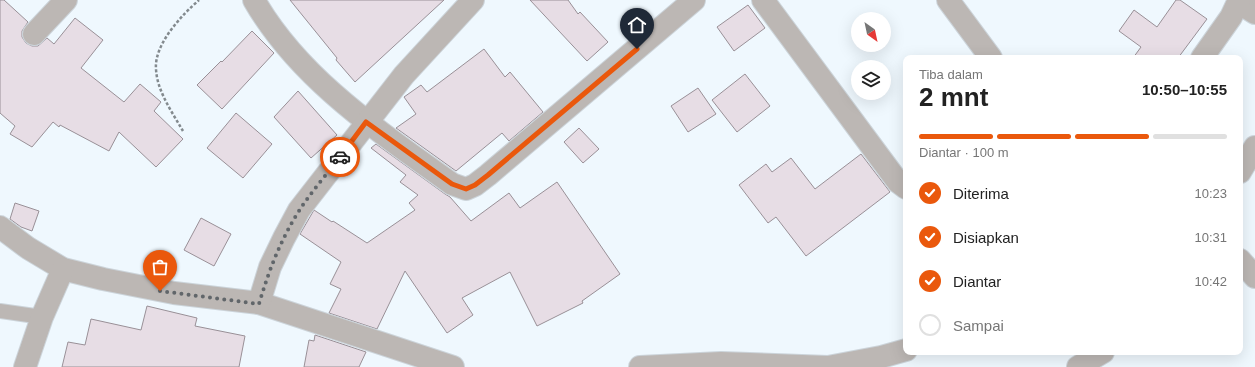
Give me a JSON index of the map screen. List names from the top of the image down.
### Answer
{
  "north": "bottom right",
  "page": {
    "heading": ["2 mnt", "Tiba dalam", "10:50–10:55"],
    "bar": "Diantar · 100 m",
    "list": [
      ["Diterima", "10:23"],
      ["Disiapkan", "10:31"],
      ["Diantar", "10:42"],
      "Sampai"
    ]
  }
}
